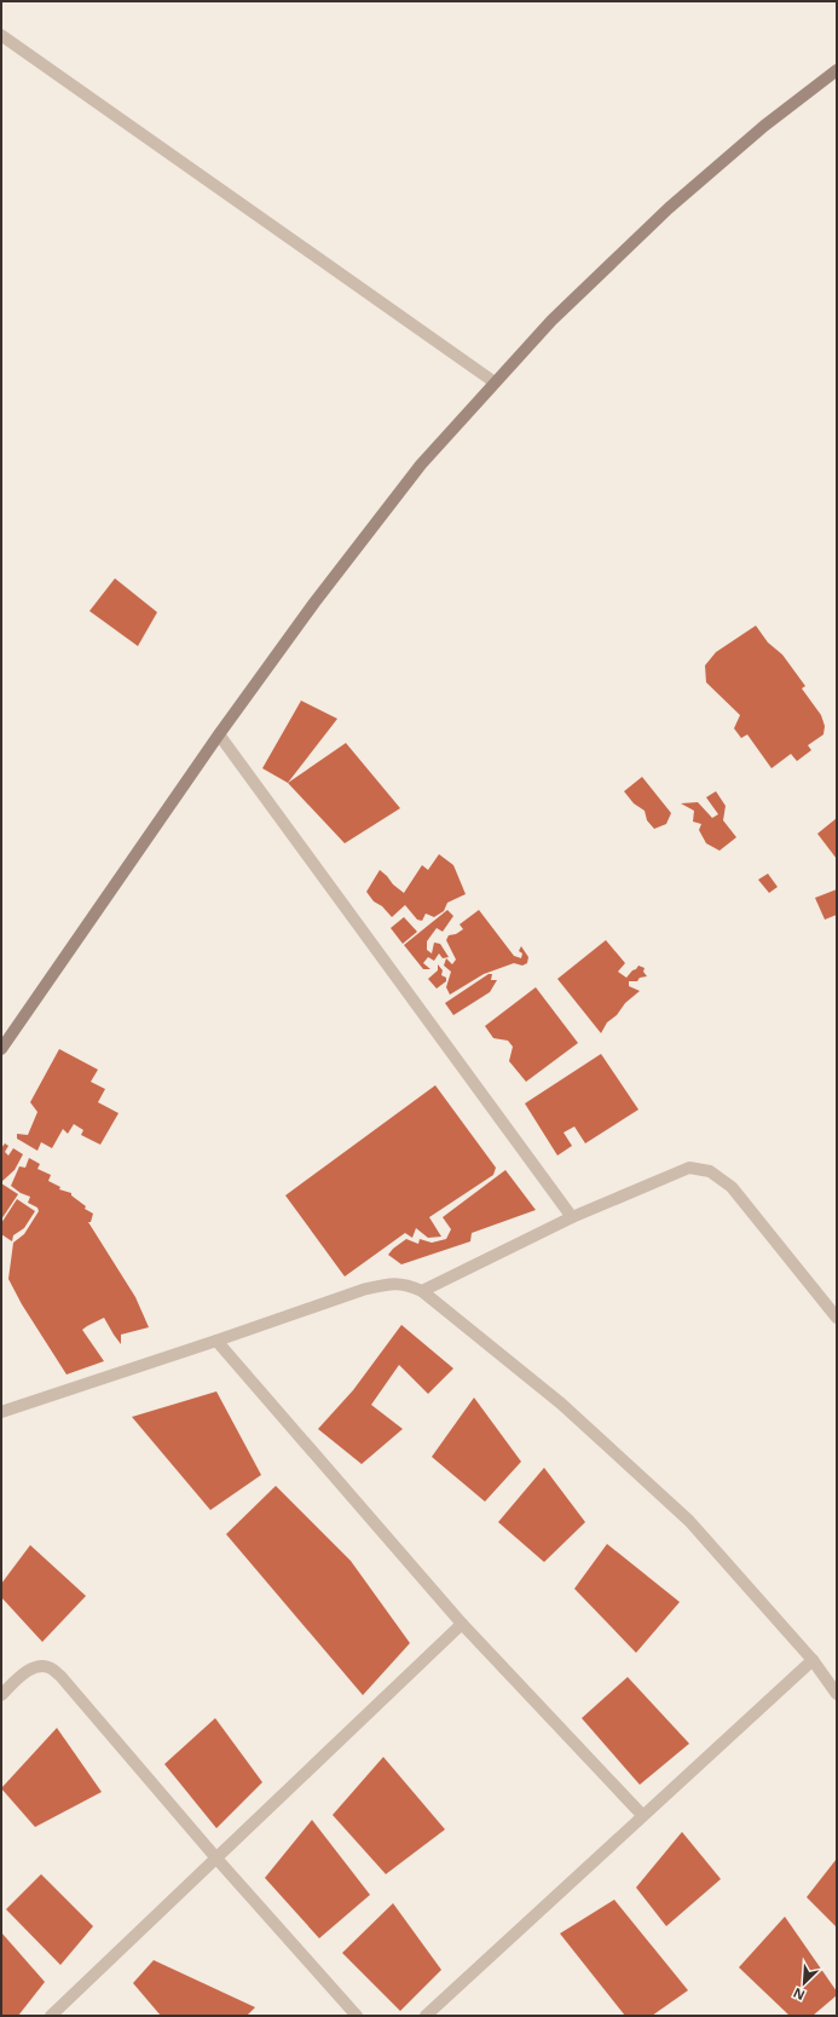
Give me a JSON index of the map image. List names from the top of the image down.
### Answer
{
  "north": "bottom left"
}
